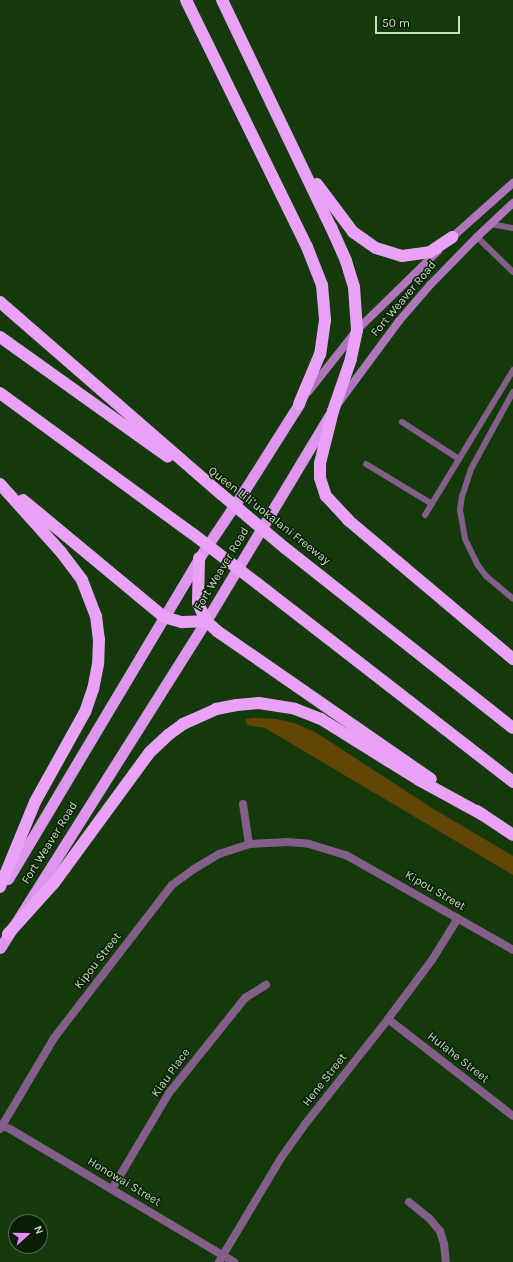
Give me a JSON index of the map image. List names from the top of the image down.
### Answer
{
  "streets": {
    "highway": ["Fort Weaver Road", "Queen Liliʻuokalani Freeway"],
    "street": [
      "Kipou Street",
      "Hulahe Street",
      "Kiau Place",
      "Hene Street",
      "Honowai Street"
    ]
  },
  "crossings": [
    ["Kipou Street", "Hene Street"],
    ["Kipou Street", "Honowai Street"],
    ["Hulahe Street", "Hene Street"],
    ["Kiau Place", "Honowai Street"],
    ["Hene Street", "Honowai Street"]
  ],
  "scale_bar": "50 m",
  "north": "right"
}
